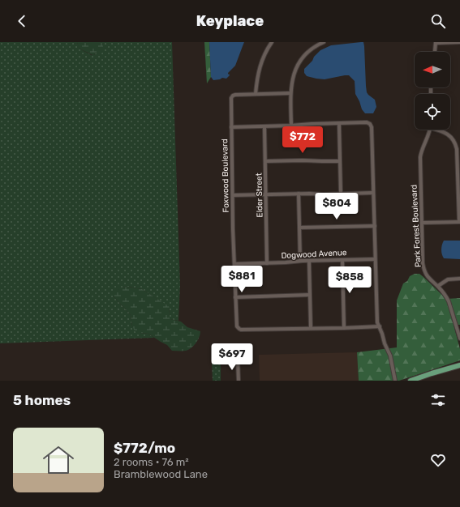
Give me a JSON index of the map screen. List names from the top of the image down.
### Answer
{
  "streets": {
    "street": [
      "Foxwood Boulevard",
      "Elder Street",
      "Park Forest Boulevard",
      "Dogwood Avenue"
    ]
  },
  "crossings": [
    ["Foxwood Boulevard", "Elder Street"],
    ["Foxwood Boulevard", "Dogwood Avenue"],
    ["Elder Street", "Dogwood Avenue"]
  ],
  "north": "left",
  "page": {
    "header": "Keyplace",
    "price": [
      "$772",
      "$804",
      "$881",
      "$858",
      "$697"
    ],
    "heading": "5 homes",
    "list": [
      {
        "name": "$772/mo",
        "note": "2 rooms · 76 m² · Bramblewood Lane"
      }
    ]
  }
}
